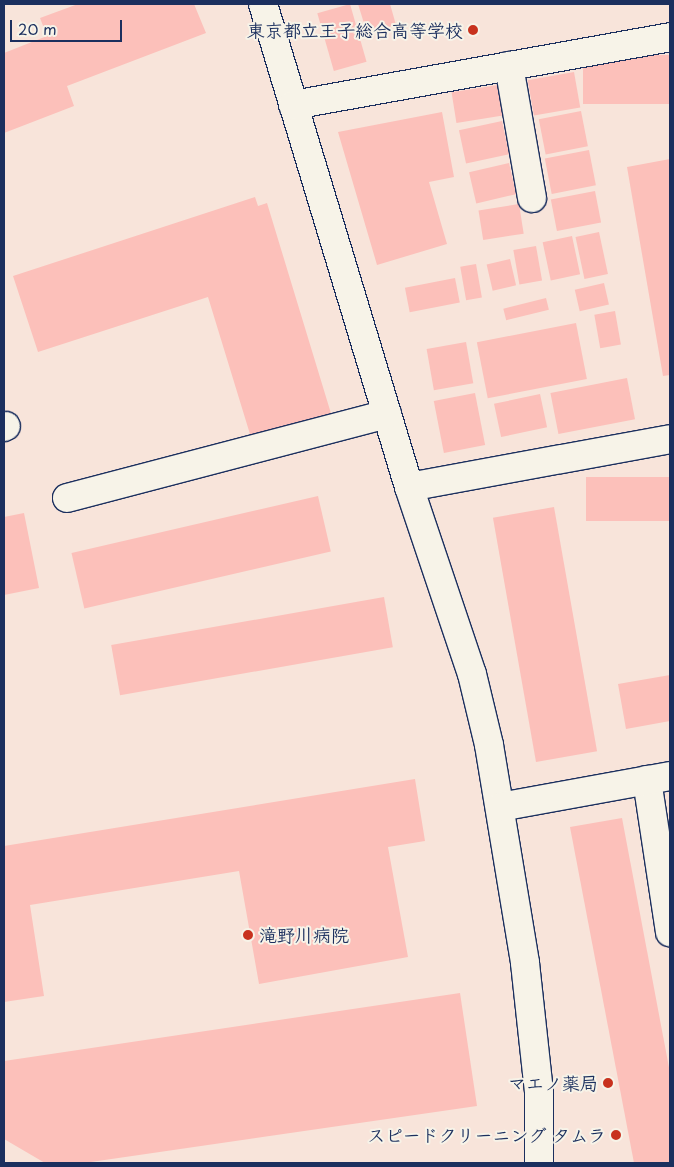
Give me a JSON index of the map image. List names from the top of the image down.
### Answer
{
  "places": [
    "東京都立王子総合高等学校",
    "滝野川病院",
    "マエノ薬局",
    "スピードクリーニング タムラ"
  ],
  "scale_bar": "20 m"
}
